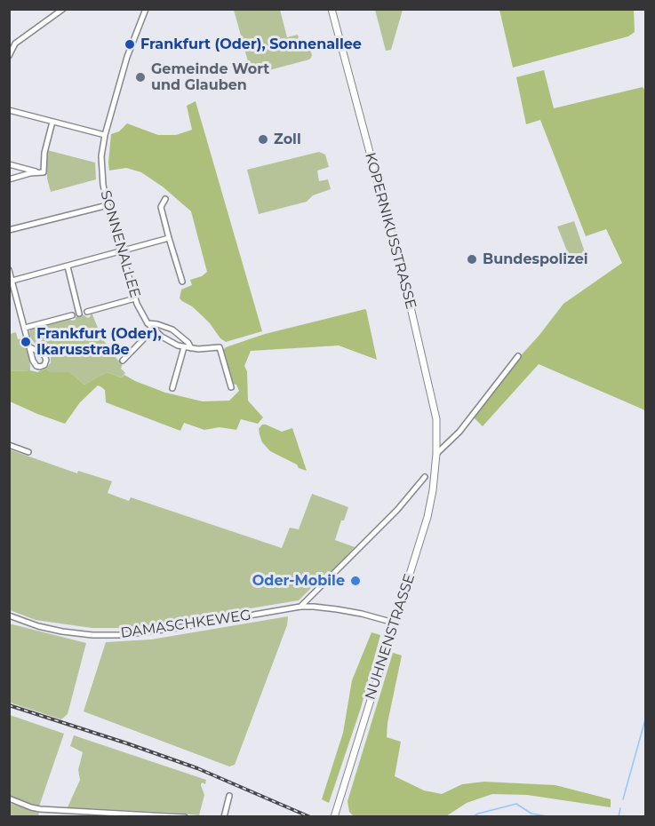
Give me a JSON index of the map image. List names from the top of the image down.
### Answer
{
  "streets": {
    "main road": ["KOPERNIKUSSTRASSE", "NUHNENSTRASSE"],
    "street": ["SONNENALLEE", "DAMASCHKEWEG"]
  },
  "crossings": [
    ["KOPERNIKUSSTRASSE", "NUHNENSTRASSE"],
    ["DAMASCHKEWEG", "NUHNENSTRASSE"]
  ],
  "places": [
    "Frankfurt (Oder), Sonnenallee",
    "Gemeinde Wort und Glauben",
    "Zoll",
    "Bundespolizei",
    "Frankfurt (Oder), Ikarusstraße",
    "Oder-Mobile"
  ]
}
